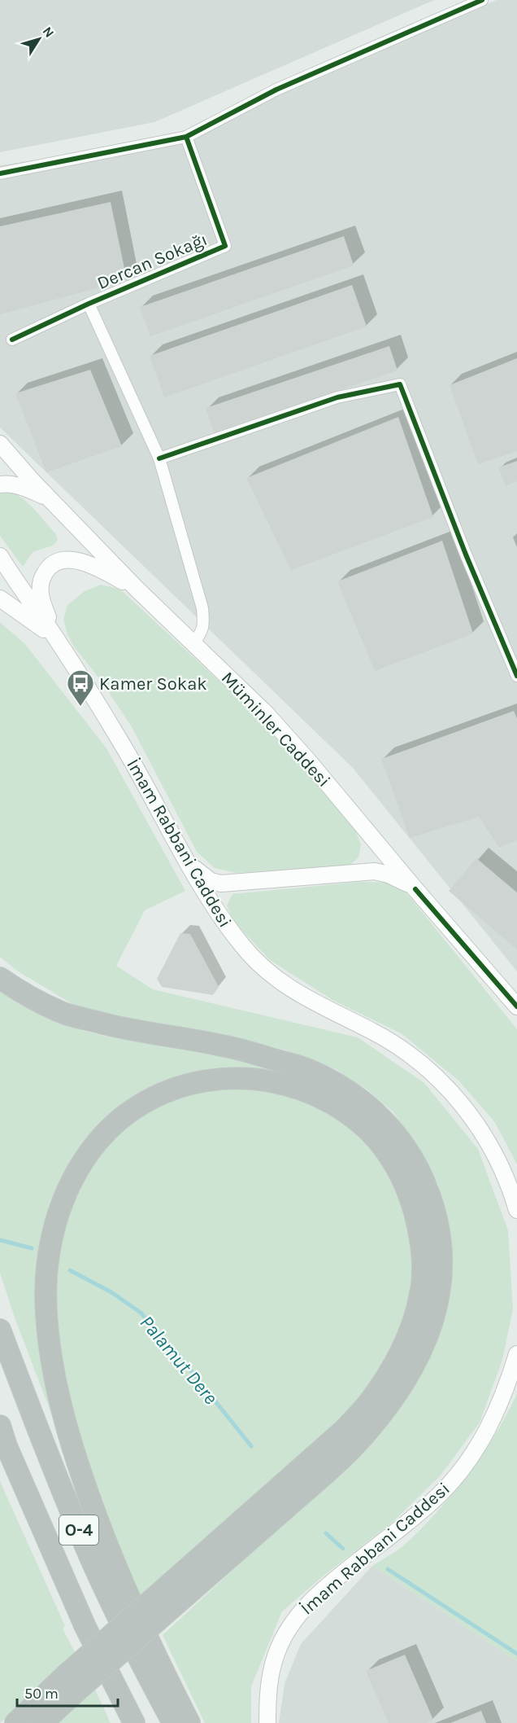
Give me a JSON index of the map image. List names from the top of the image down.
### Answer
{
  "streets": {
    "highway": ["O-4"],
    "main road": ["Müminler Caddesi", "İmam Rabbani Caddesi"],
    "street": ["Dercan Sokağı"]
  },
  "crossings": [
    ["Dercan Sokağı", "Müminler Caddesi"]
  ],
  "water": ["Palamut Dere"],
  "places": {
    "bus stop": ["Kamer Sokak"]
  },
  "scale_bar": "50 m",
  "north": "top right"
}
